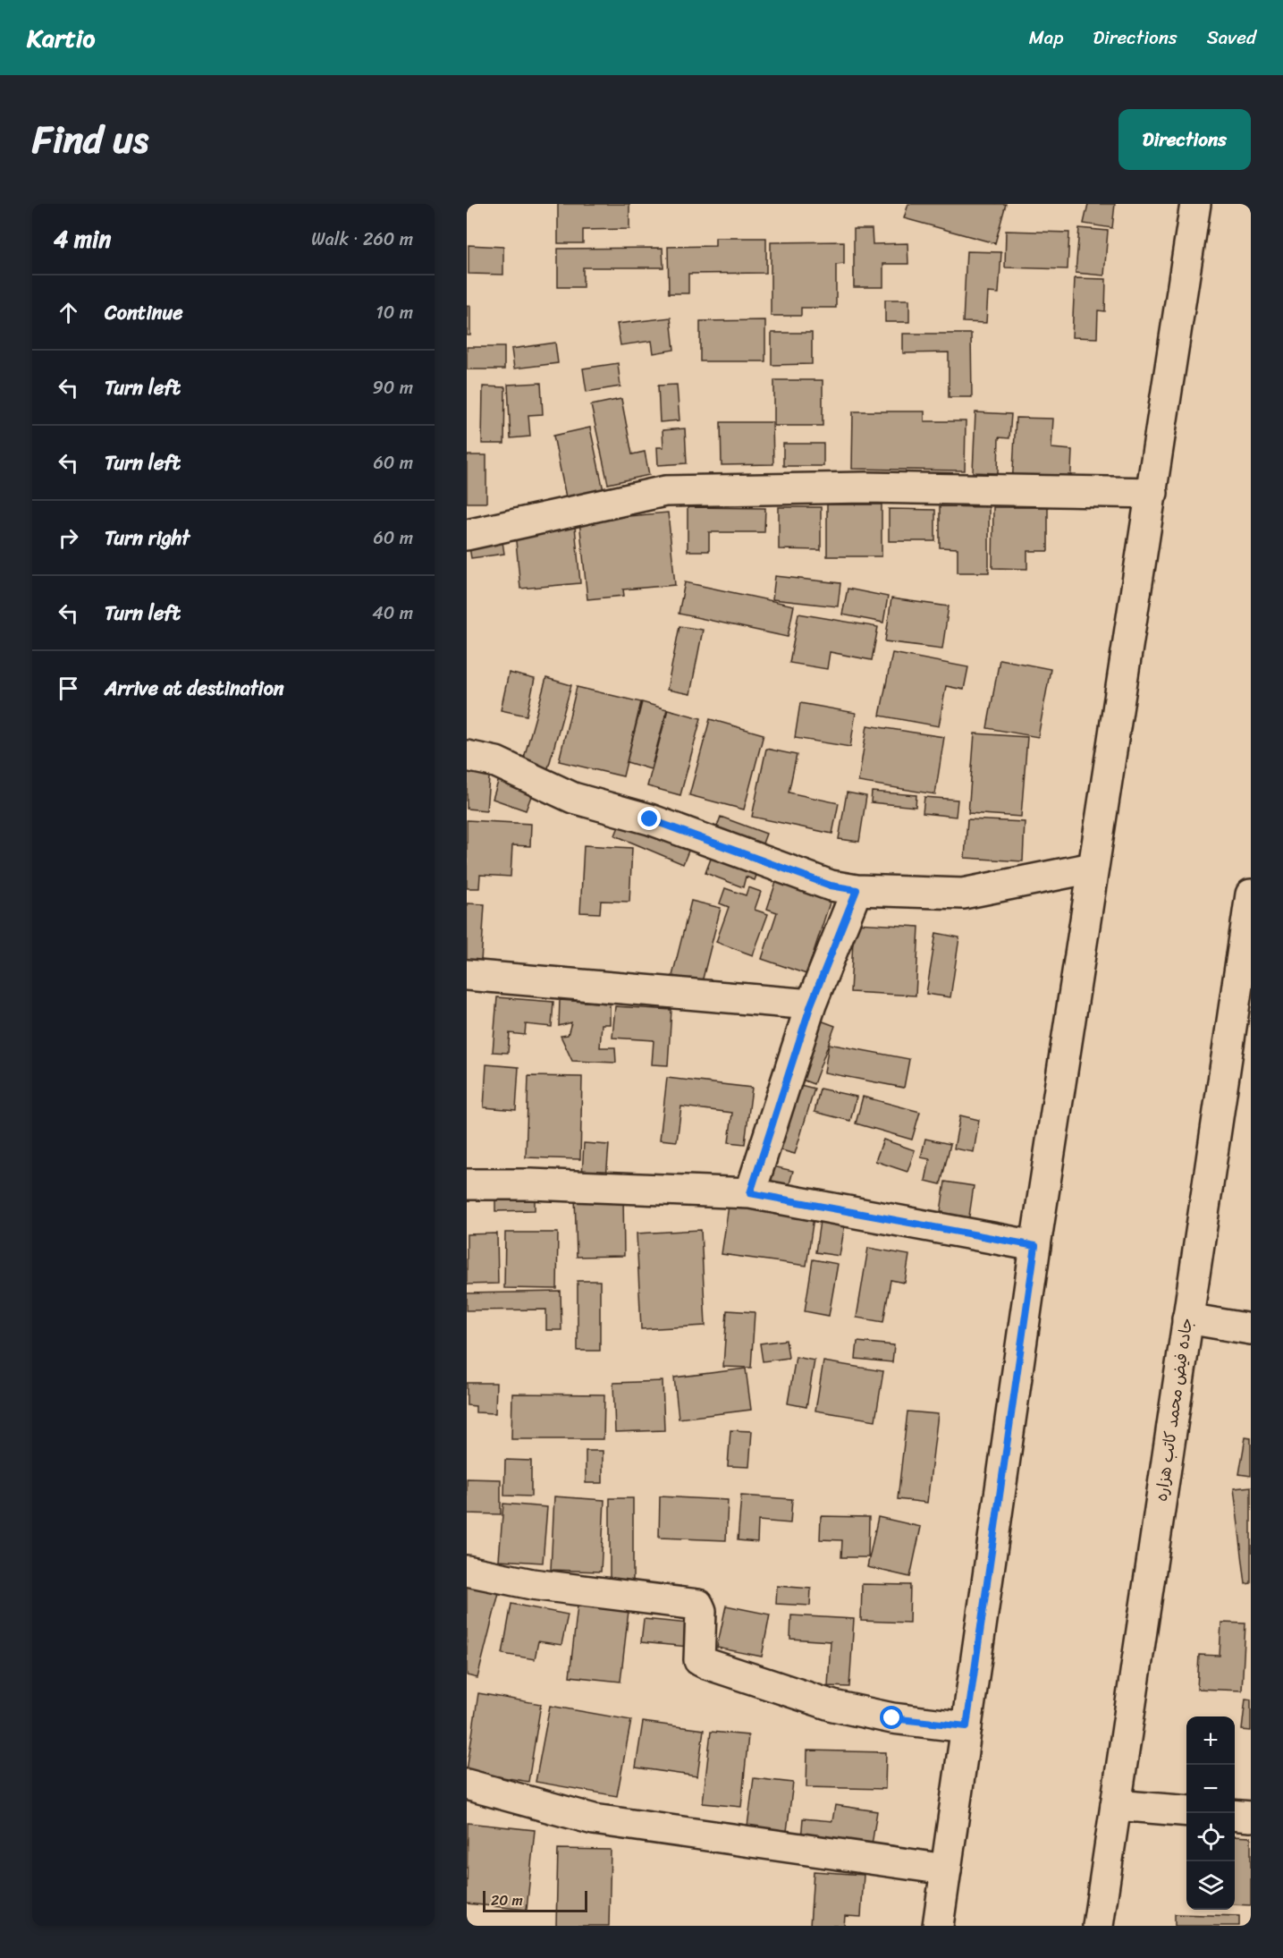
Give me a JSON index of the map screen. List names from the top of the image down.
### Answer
{
  "streets": {
    "street": ["جاده فیض محمد کاتب هزاره"]
  },
  "scale_bar": "20 m",
  "page": {
    "header": "Kartio",
    "nav": ["Map", "Directions", "Saved"],
    "title": "Find us",
    "buttons": "Directions",
    "heading": ["4 min", "Walk · 260 m"],
    "list": [
      ["Continue", "10 m"],
      ["Turn left", "90 m"],
      ["Turn left", "60 m"],
      ["Turn right", "60 m"],
      ["Turn left", "40 m"],
      "Arrive at destination"
    ],
    "map_buttons": ["+", "−"],
    "scale": "20 m"
  }
}
